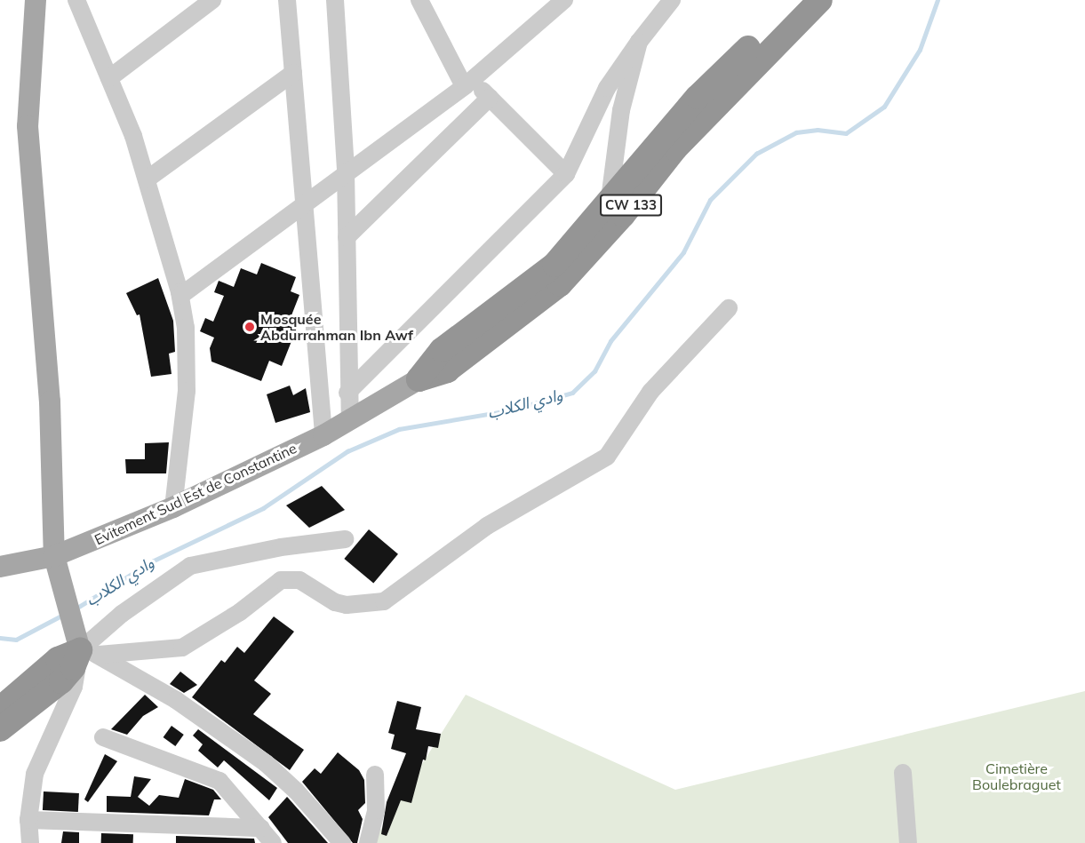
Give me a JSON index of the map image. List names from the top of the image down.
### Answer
{
  "streets": {
    "highway": ["CW 133", "Evitement Sud Est de Constantine"]
  },
  "crossings": [
    ["CW 133", "Evitement Sud Est de Constantine"]
  ],
  "water": ["وادي الكلاب"],
  "parks": ["Cimetière Boulebraguet"],
  "places": ["Mosquée Abdurrahman Ibn Awf"]
}
